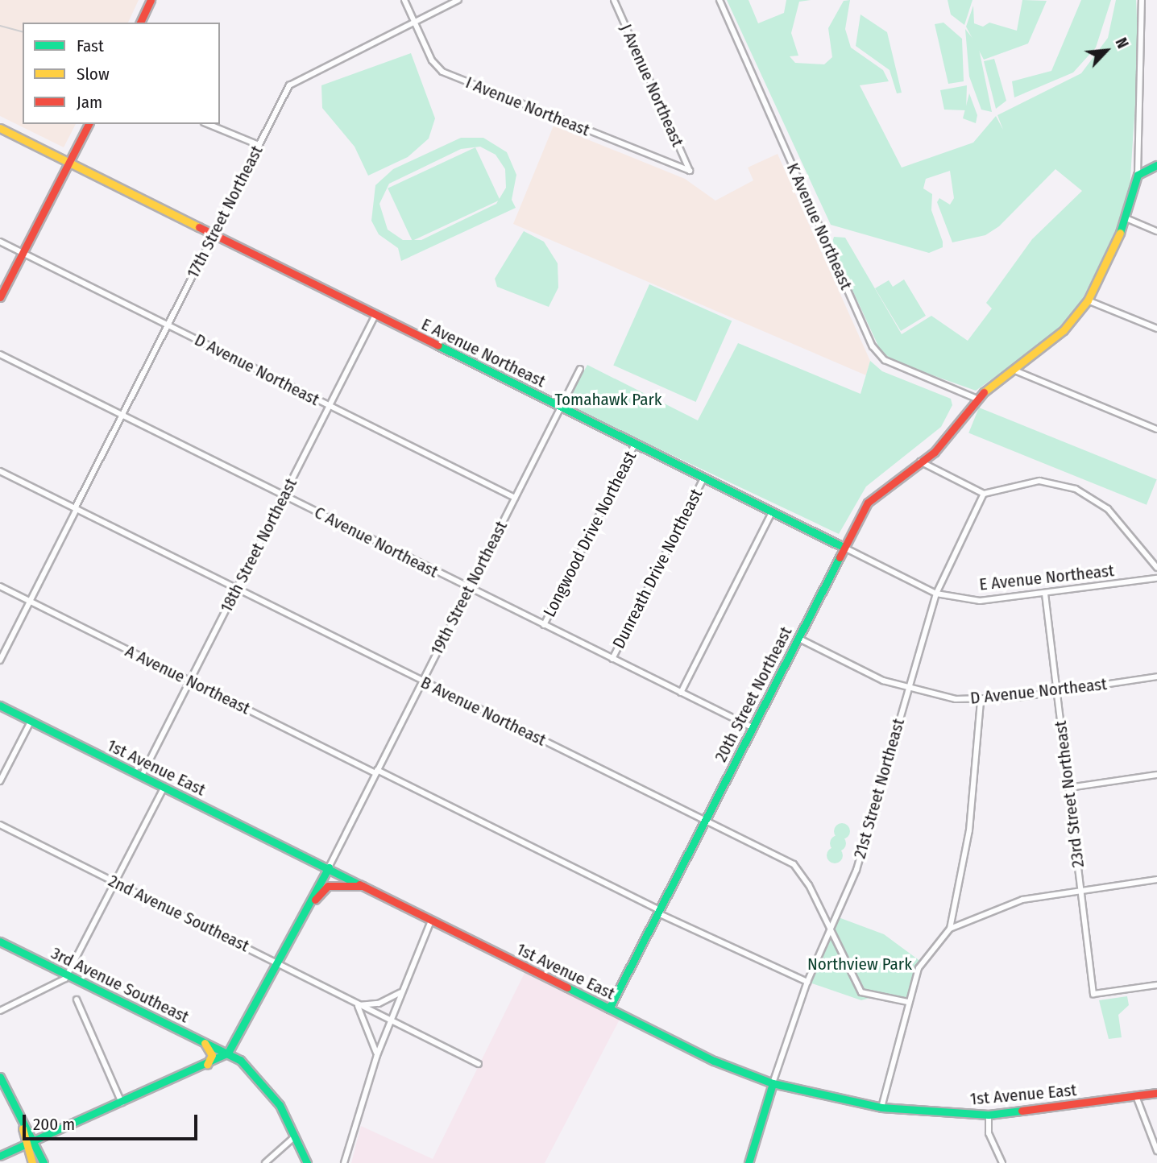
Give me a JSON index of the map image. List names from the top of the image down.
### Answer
{
  "streets": {
    "street": [
      "J Avenue Northeast",
      "I Avenue Northeast",
      "17th Street Northeast",
      "K Avenue Northeast",
      "E Avenue Northeast",
      "D Avenue Northeast",
      "Longwood Drive Northeast",
      "C Avenue Northeast",
      "18th Street Northeast",
      "Dunreath Drive Northeast",
      "19th Street Northeast",
      "A Avenue Northeast",
      "20th Street Northeast",
      "B Avenue Northeast",
      "1st Avenue East",
      "21st Street Northeast",
      "23rd Street Northeast",
      "2nd Avenue Southeast",
      "3rd Avenue Southeast"
    ]
  },
  "crossings": [
    ["J Avenue Northeast", "I Avenue Northeast"],
    ["I Avenue Northeast", "17th Street Northeast"],
    ["17th Street Northeast", "E Avenue Northeast"],
    ["17th Street Northeast", "D Avenue Northeast"],
    ["17th Street Northeast", "C Avenue Northeast"],
    ["17th Street Northeast", "A Avenue Northeast"],
    ["17th Street Northeast", "B Avenue Northeast"],
    ["K Avenue Northeast", "20th Street Northeast"],
    ["E Avenue Northeast", "Longwood Drive Northeast"],
    ["E Avenue Northeast", "18th Street Northeast"],
    ["E Avenue Northeast", "Dunreath Drive Northeast"],
    ["E Avenue Northeast", "19th Street Northeast"],
    ["E Avenue Northeast", "20th Street Northeast"],
    ["E Avenue Northeast", "21st Street Northeast"],
    ["E Avenue Northeast", "23rd Street Northeast"],
    ["D Avenue Northeast", "18th Street Northeast"],
    ["D Avenue Northeast", "19th Street Northeast"],
    ["D Avenue Northeast", "20th Street Northeast"],
    ["D Avenue Northeast", "21st Street Northeast"],
    ["D Avenue Northeast", "23rd Street Northeast"],
    ["Longwood Drive Northeast", "C Avenue Northeast"],
    ["C Avenue Northeast", "18th Street Northeast"],
    ["C Avenue Northeast", "Dunreath Drive Northeast"],
    ["C Avenue Northeast", "19th Street Northeast"],
    ["C Avenue Northeast", "20th Street Northeast"],
    ["18th Street Northeast", "A Avenue Northeast"],
    ["18th Street Northeast", "B Avenue Northeast"],
    ["18th Street Northeast", "1st Avenue East"],
    ["19th Street Northeast", "A Avenue Northeast"],
    ["19th Street Northeast", "B Avenue Northeast"],
    ["19th Street Northeast", "1st Avenue East"],
    ["A Avenue Northeast", "20th Street Northeast"],
    ["A Avenue Northeast", "21st Street Northeast"],
    ["20th Street Northeast", "B Avenue Northeast"],
    ["20th Street Northeast", "1st Avenue East"],
    ["B Avenue Northeast", "21st Street Northeast"],
    ["1st Avenue East", "21st Street Northeast"],
    ["1st Avenue East", "2nd Avenue Southeast"]
  ],
  "parks": ["Tomahawk Park", "Northview Park"],
  "legend": ["Fast", "Slow", "Jam"],
  "scale_bar": "200 m",
  "north": "top right"
}
